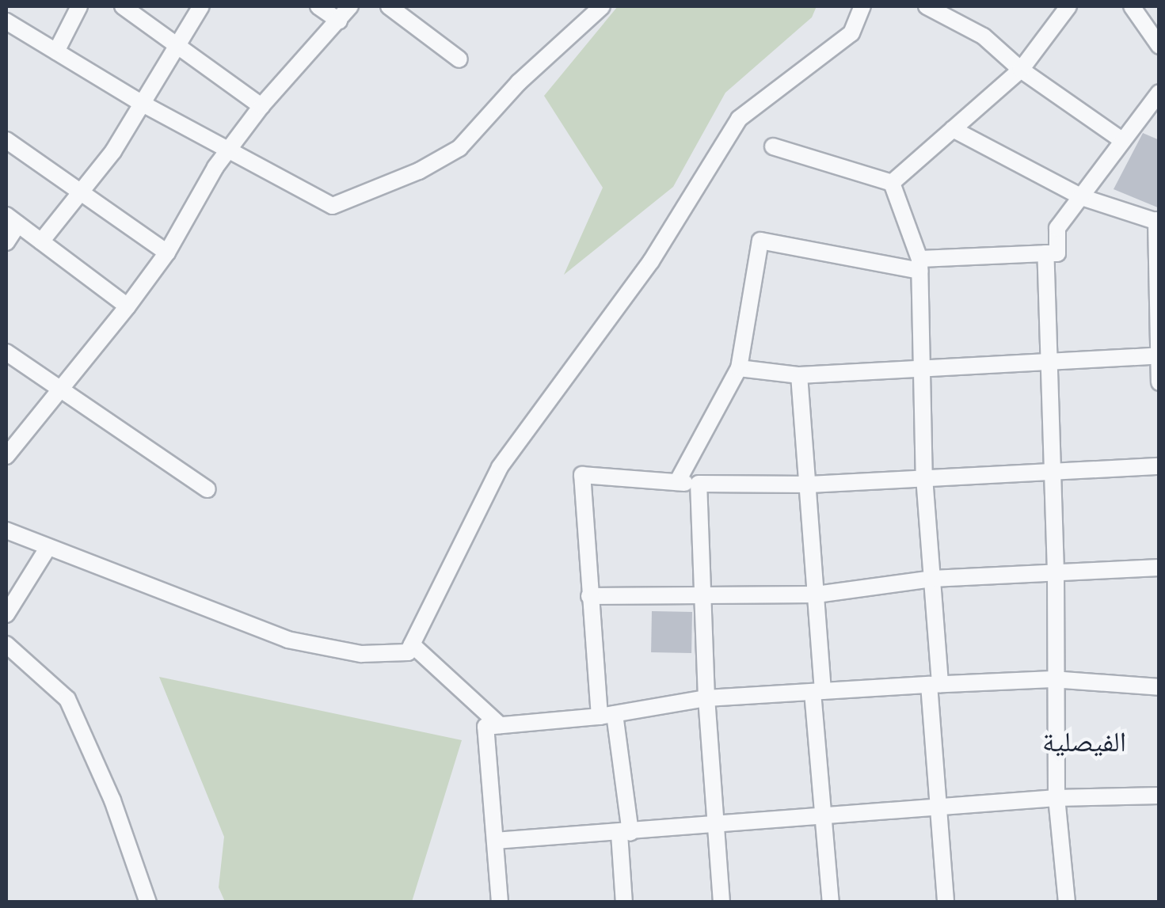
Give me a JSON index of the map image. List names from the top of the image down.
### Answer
{
  "districts": ["الفيصلية"]
}
